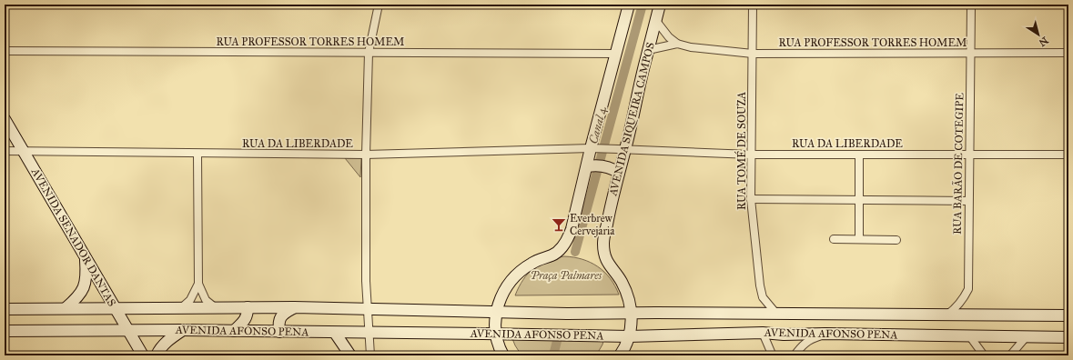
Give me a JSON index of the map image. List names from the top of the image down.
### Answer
{
  "streets": {
    "main road": ["AVENIDA SIQUEIRA CAMPOS", "AVENIDA SENADOR DANTAS", "AVENIDA AFONSO PENA"],
    "street": [
      "RUA PROFESSOR TORRES HOMEM",
      "RUA DA LIBERDADE",
      "RUA TOMÉ DE SOUZA",
      "RUA BARÃO DE COTEGIPE"
    ]
  },
  "crossings": [
    ["RUA PROFESSOR TORRES HOMEM", "AVENIDA SIQUEIRA CAMPOS"],
    ["RUA PROFESSOR TORRES HOMEM", "RUA TOMÉ DE SOUZA"],
    ["RUA PROFESSOR TORRES HOMEM", "RUA BARÃO DE COTEGIPE"],
    ["AVENIDA SIQUEIRA CAMPOS", "RUA DA LIBERDADE"],
    ["AVENIDA SIQUEIRA CAMPOS", "AVENIDA AFONSO PENA"],
    ["RUA DA LIBERDADE", "RUA TOMÉ DE SOUZA"],
    ["RUA DA LIBERDADE", "RUA BARÃO DE COTEGIPE"],
    ["RUA DA LIBERDADE", "AVENIDA SENADOR DANTAS"],
    ["RUA TOMÉ DE SOUZA", "AVENIDA AFONSO PENA"],
    ["RUA BARÃO DE COTEGIPE", "AVENIDA AFONSO PENA"],
    ["AVENIDA SENADOR DANTAS", "AVENIDA AFONSO PENA"]
  ],
  "water": ["Canal 4"],
  "parks": ["Praça Palmares"],
  "places": {
    "bar": ["Everbrew Cervejaria"]
  },
  "north": "bottom right"
}
